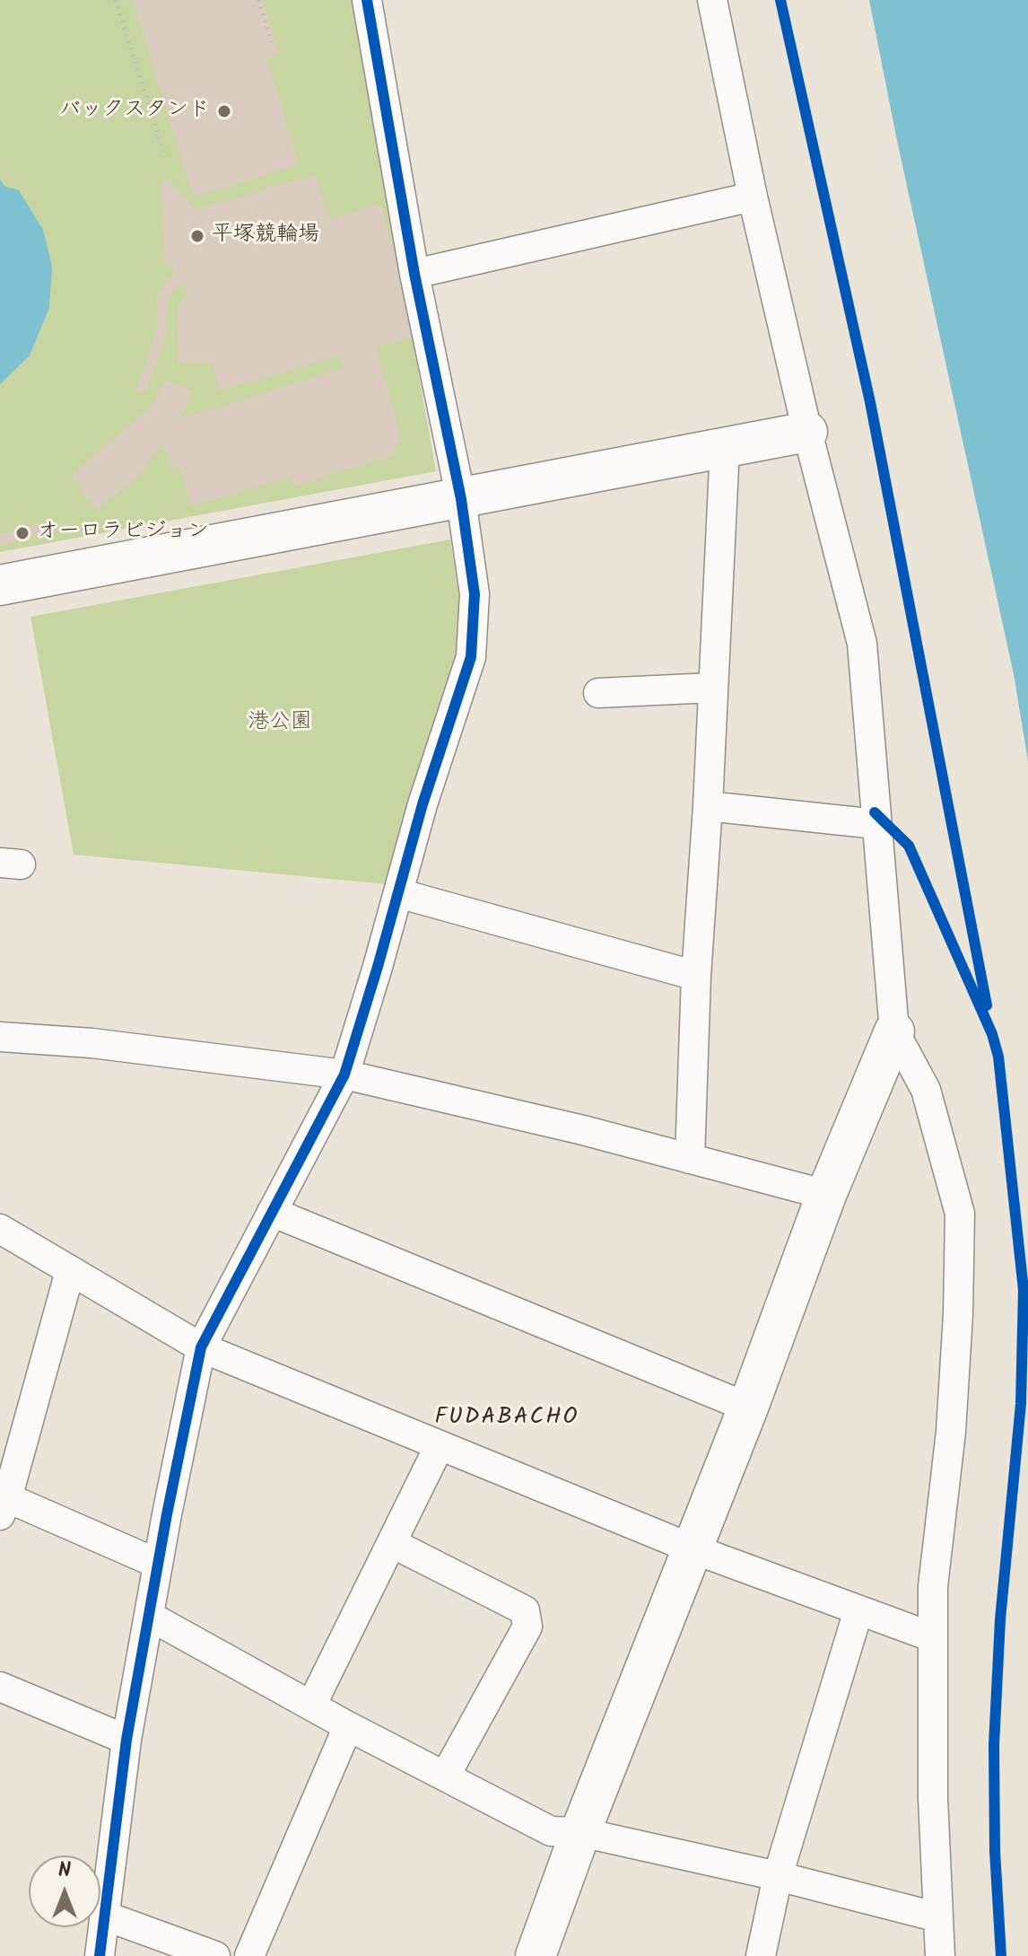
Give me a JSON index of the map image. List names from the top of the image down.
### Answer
{
  "districts": ["FUDABACHO"],
  "parks": ["港公園"],
  "places": ["バックスタンド", "平塚競輪場", "オーロラビジョン"],
  "north": "top"
}
